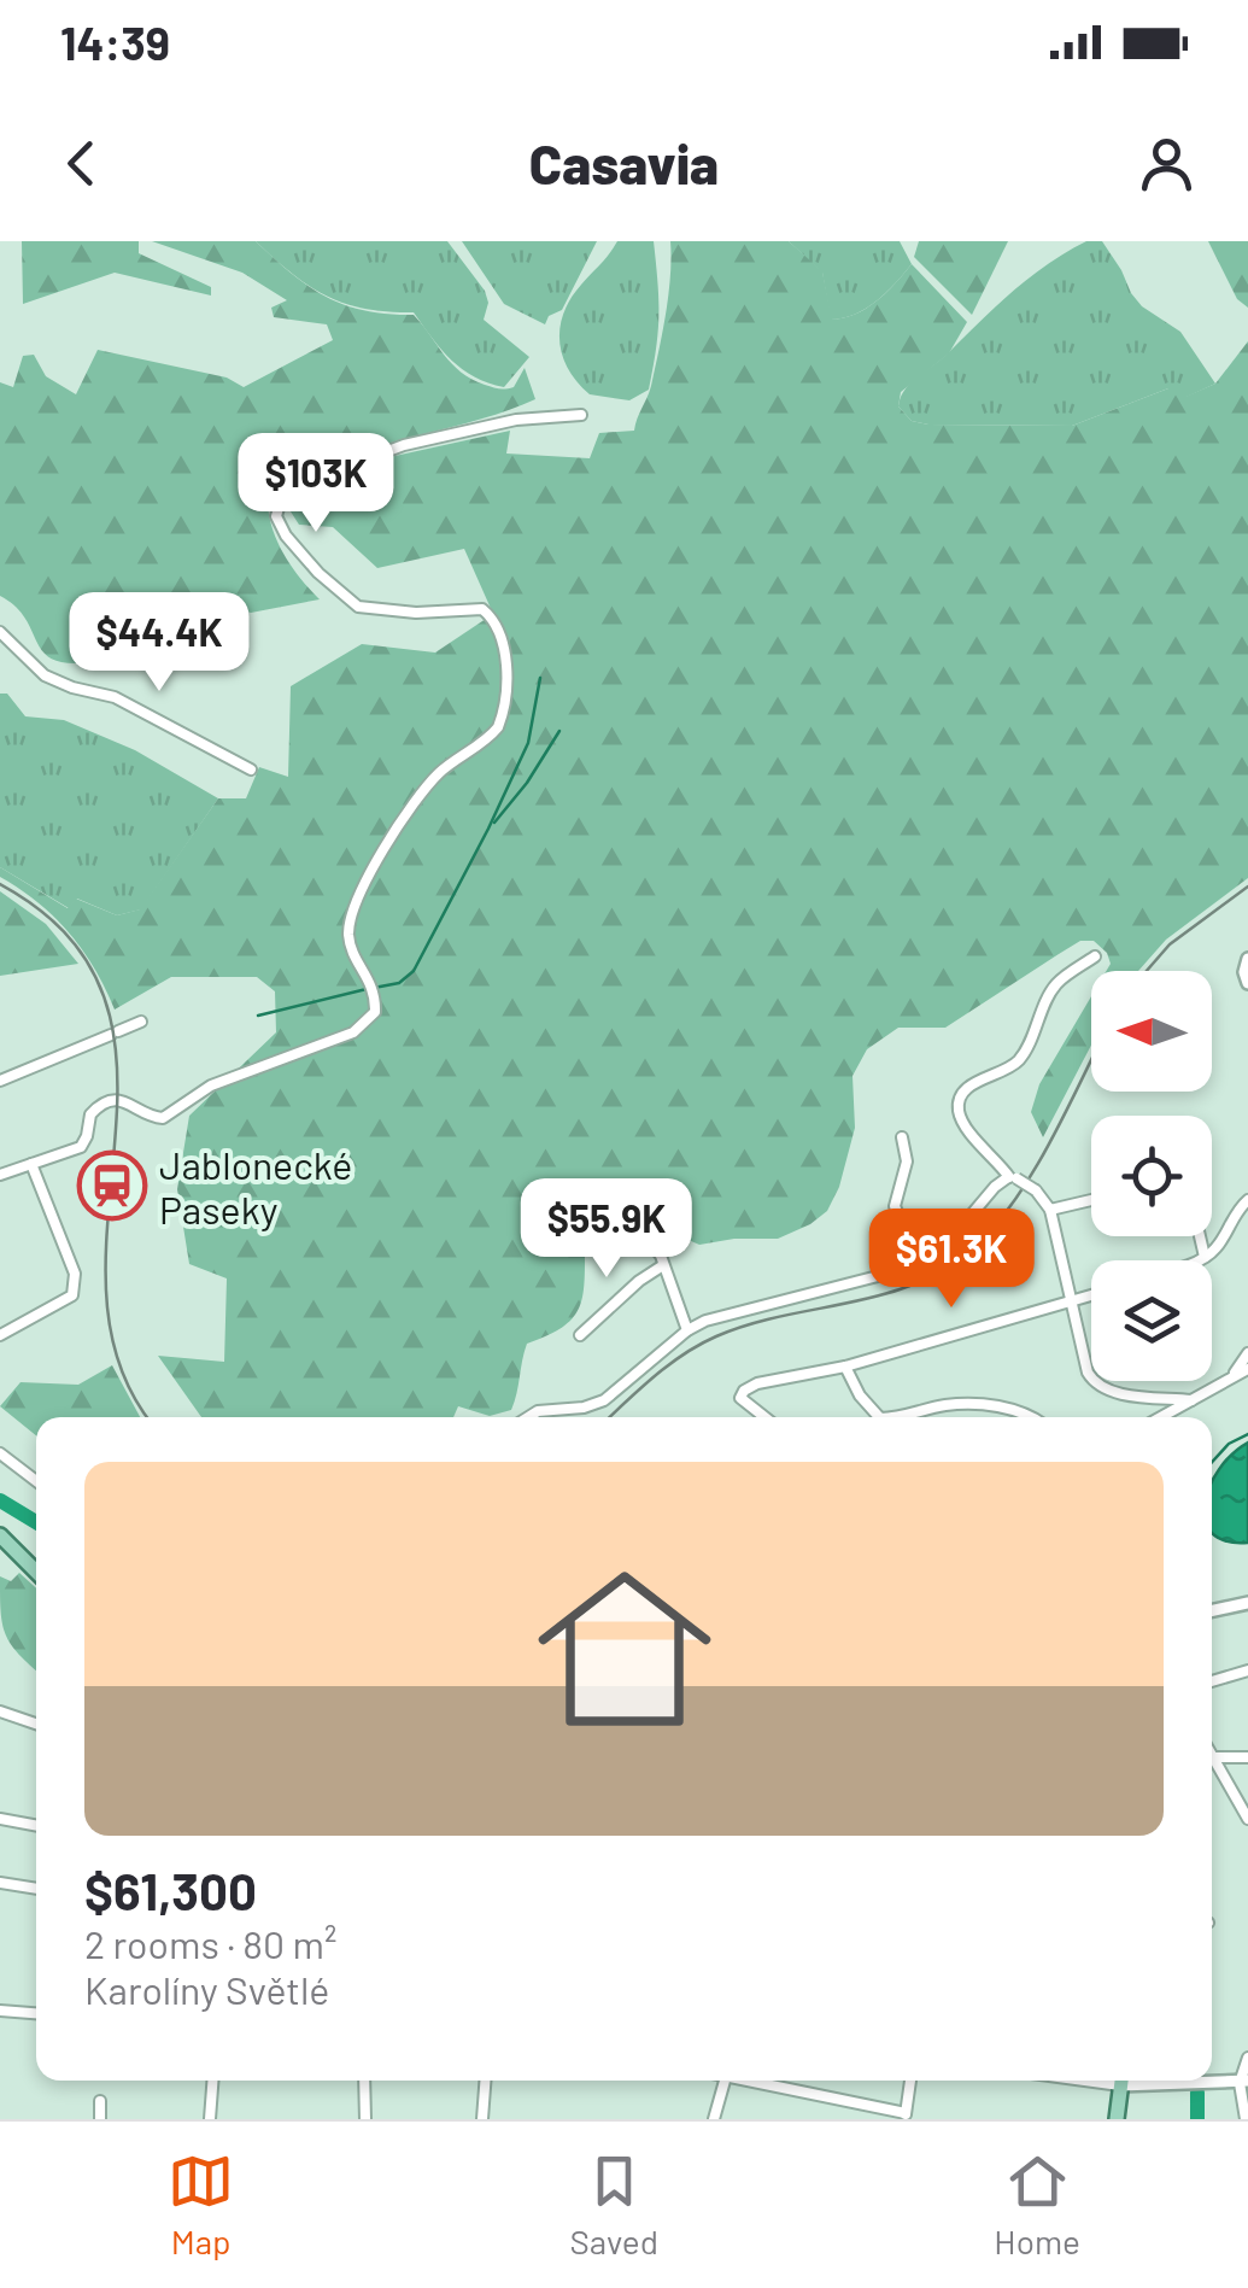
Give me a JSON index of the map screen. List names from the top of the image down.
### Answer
{
  "places": {
    "station": ["Jablonecké Paseky"]
  },
  "north": "left",
  "page": {
    "status": "14:39",
    "header": "Casavia",
    "price": [
      "$103K",
      "$44.4K",
      "$55.9K",
      "$61.3K"
    ],
    "list": [
      {
        "name": "$61,300",
        "note": "2 rooms · 80 m² · Karolíny Světlé"
      }
    ],
    "tabs": ["Map", "Saved", "Home"]
  }
}
